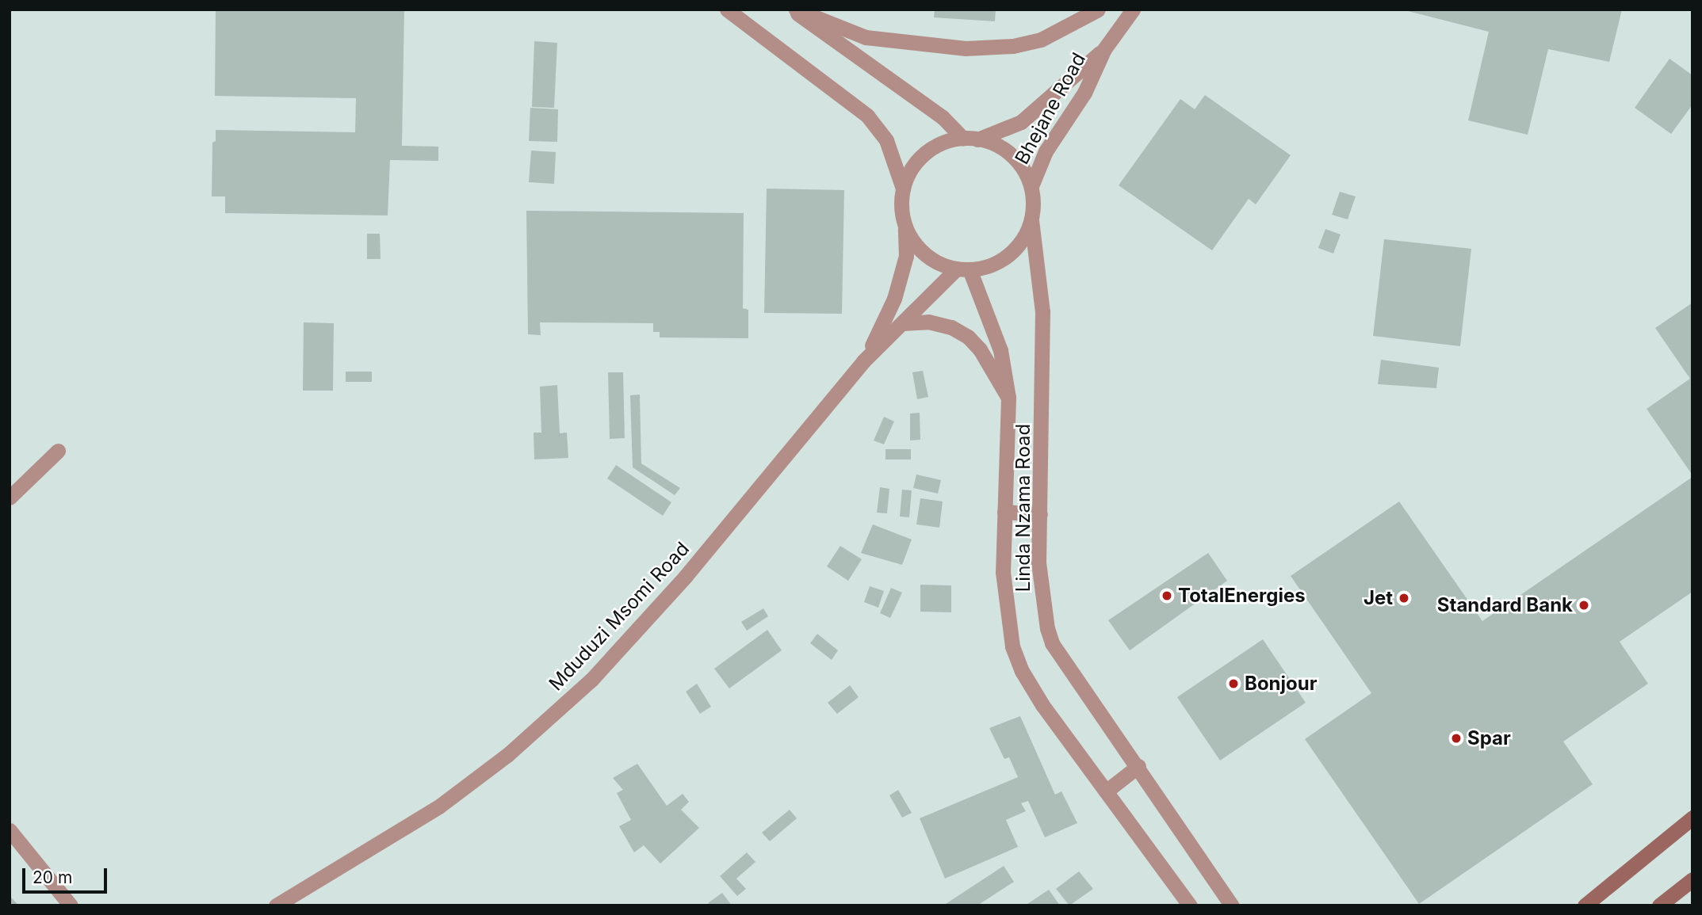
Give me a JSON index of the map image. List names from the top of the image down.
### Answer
{
  "streets": {
    "street": ["Bhejane Road", "Linda Nzama Road", "Mduduzi Msomi Road"]
  },
  "crossings": [
    ["Bhejane Road", "Linda Nzama Road"],
    ["Bhejane Road", "Mduduzi Msomi Road"],
    ["Linda Nzama Road", "Mduduzi Msomi Road"]
  ],
  "places": [
    "TotalEnergies",
    "Jet",
    "Standard Bank",
    "Bonjour",
    "Spar"
  ],
  "scale_bar": "20 m"
}
